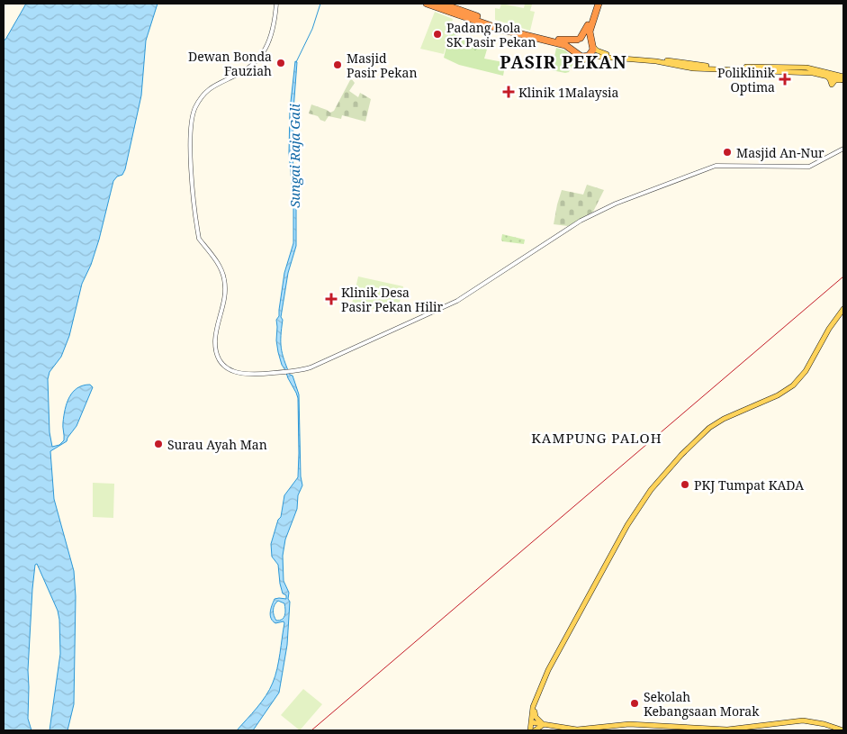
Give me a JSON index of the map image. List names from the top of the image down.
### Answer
{
  "districts": ["PASIR PEKAN", "KAMPUNG PALOH"],
  "water": ["Sungai Raja Gali"],
  "places": {
    "other": [
      "Padang Bola SK Pasir Pekan",
      "Dewan Bonda Fauziah",
      "Masjid Pasir Pekan",
      "Masjid An-Nur",
      "Surau Ayah Man",
      "PKJ Tumpat KADA",
      "Sekolah Kebangsaan Morak"
    ],
    "health": ["Poliklinik Optima", "Klinik 1Malaysia", "Klinik Desa Pasir Pekan Hilir"]
  }
}
